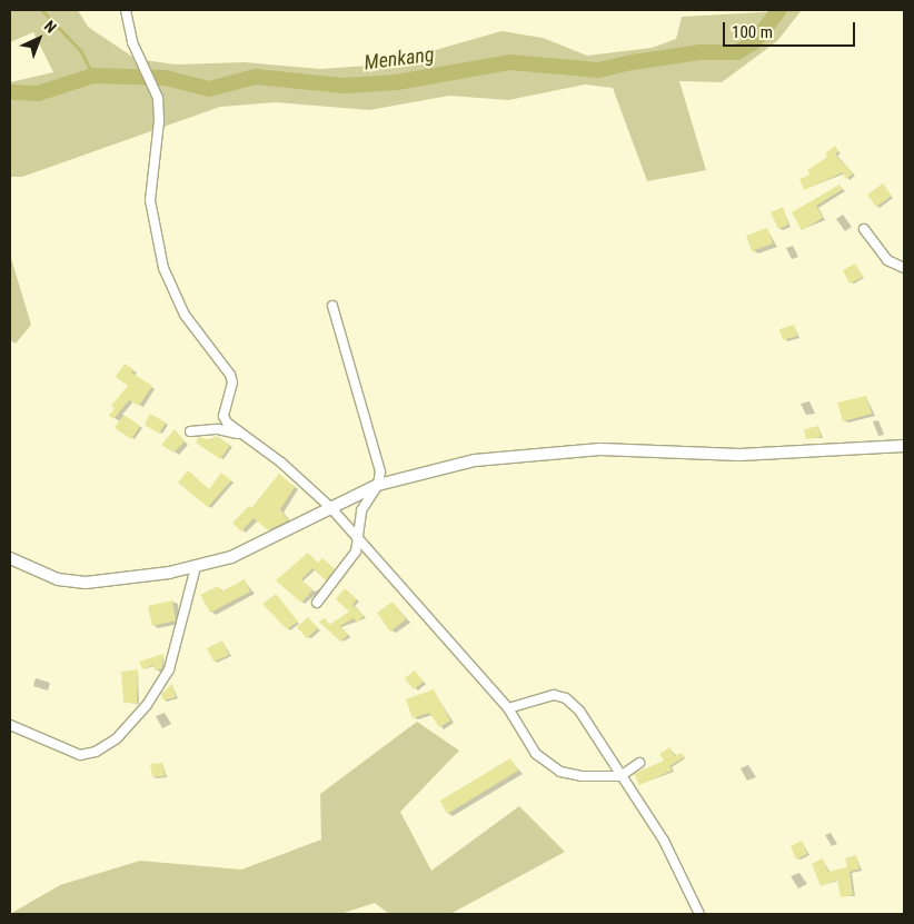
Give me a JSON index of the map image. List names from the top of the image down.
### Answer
{
  "water": ["Menkang"],
  "scale_bar": "100 m",
  "north": "top right"
}
